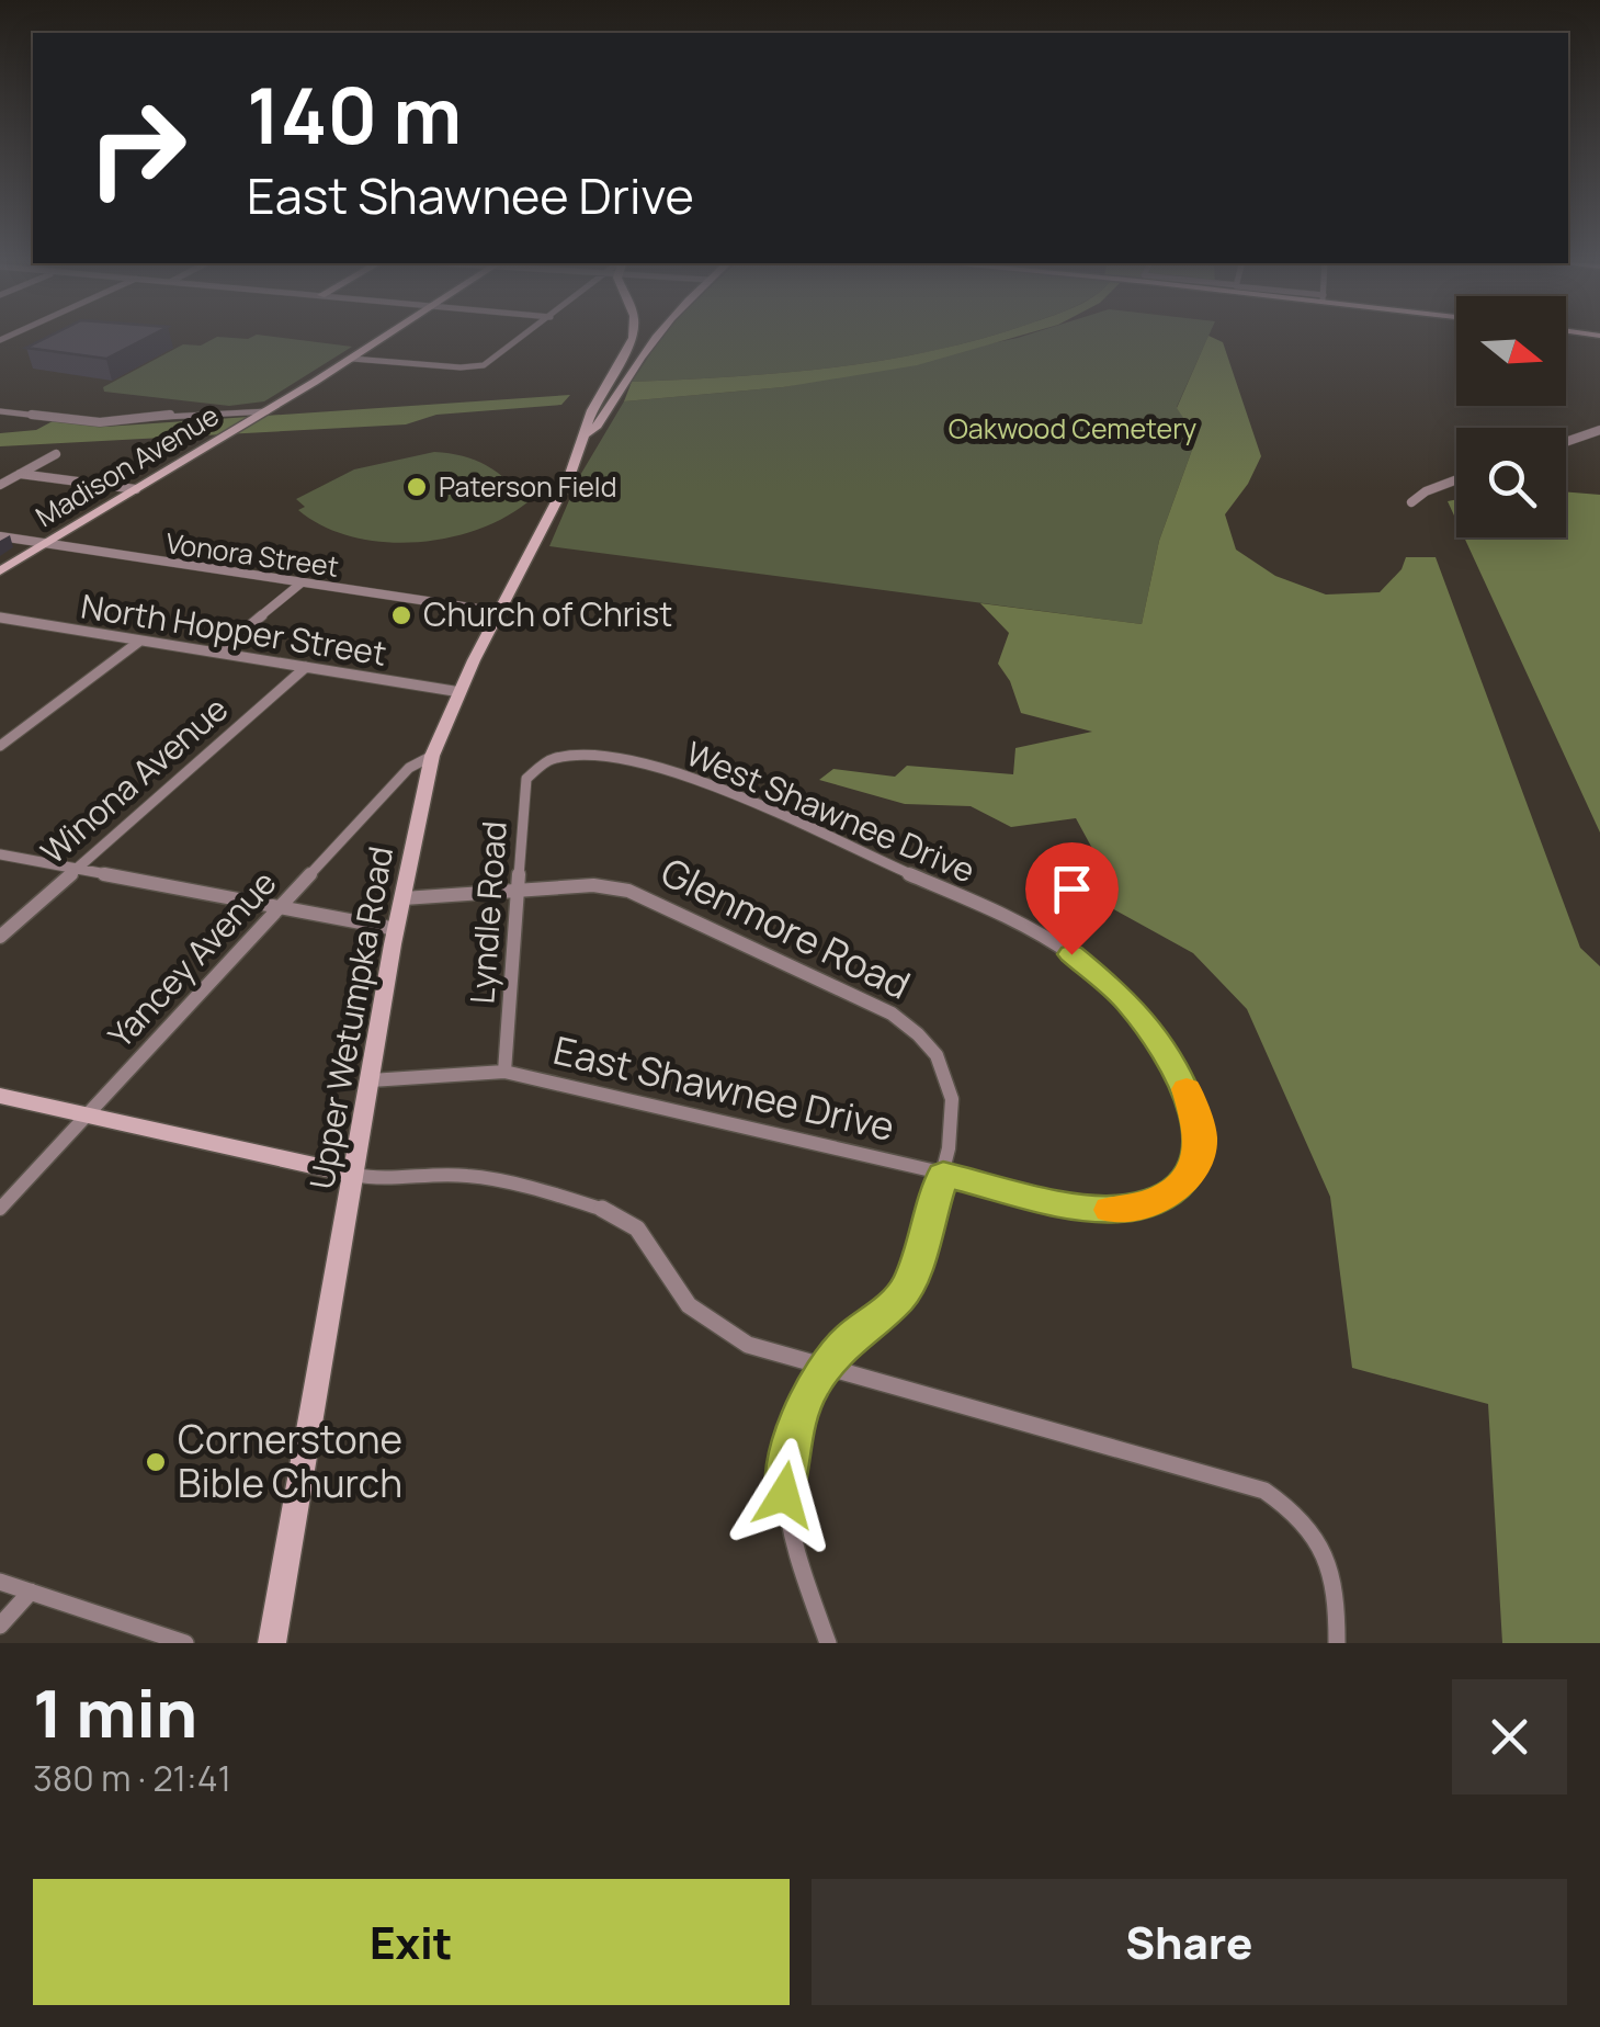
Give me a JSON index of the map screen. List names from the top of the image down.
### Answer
{
  "streets": {
    "main road": ["Madison Avenue", "Upper Wetumpka Road"],
    "street": [
      "Vonora Street",
      "North Hopper Street",
      "Winona Avenue",
      "West Shawnee Drive",
      "Lyndle Road",
      "Glenmore Road",
      "Yancey Avenue",
      "East Shawnee Drive"
    ]
  },
  "crossings": [
    ["Madison Avenue", "Vonora Street"],
    ["Vonora Street", "Upper Wetumpka Road"],
    ["North Hopper Street", "Winona Avenue"],
    ["North Hopper Street", "Upper Wetumpka Road"],
    ["West Shawnee Drive", "Lyndle Road"],
    ["West Shawnee Drive", "East Shawnee Drive"],
    ["Lyndle Road", "Glenmore Road"],
    ["Lyndle Road", "East Shawnee Drive"],
    ["Glenmore Road", "Upper Wetumpka Road"],
    ["Glenmore Road", "East Shawnee Drive"],
    ["Yancey Avenue", "Upper Wetumpka Road"],
    ["Upper Wetumpka Road", "East Shawnee Drive"]
  ],
  "parks": ["Oakwood Cemetery"],
  "places": ["Paterson Field", "Church of Christ", "Cornerstone Bible Church"],
  "north": "right",
  "page": {
    "turn": ["140 m", "East Shawnee Drive"],
    "heading": ["1 min", "380 m · 21:41"],
    "buttons": ["Exit", "Share"]
  }
}
